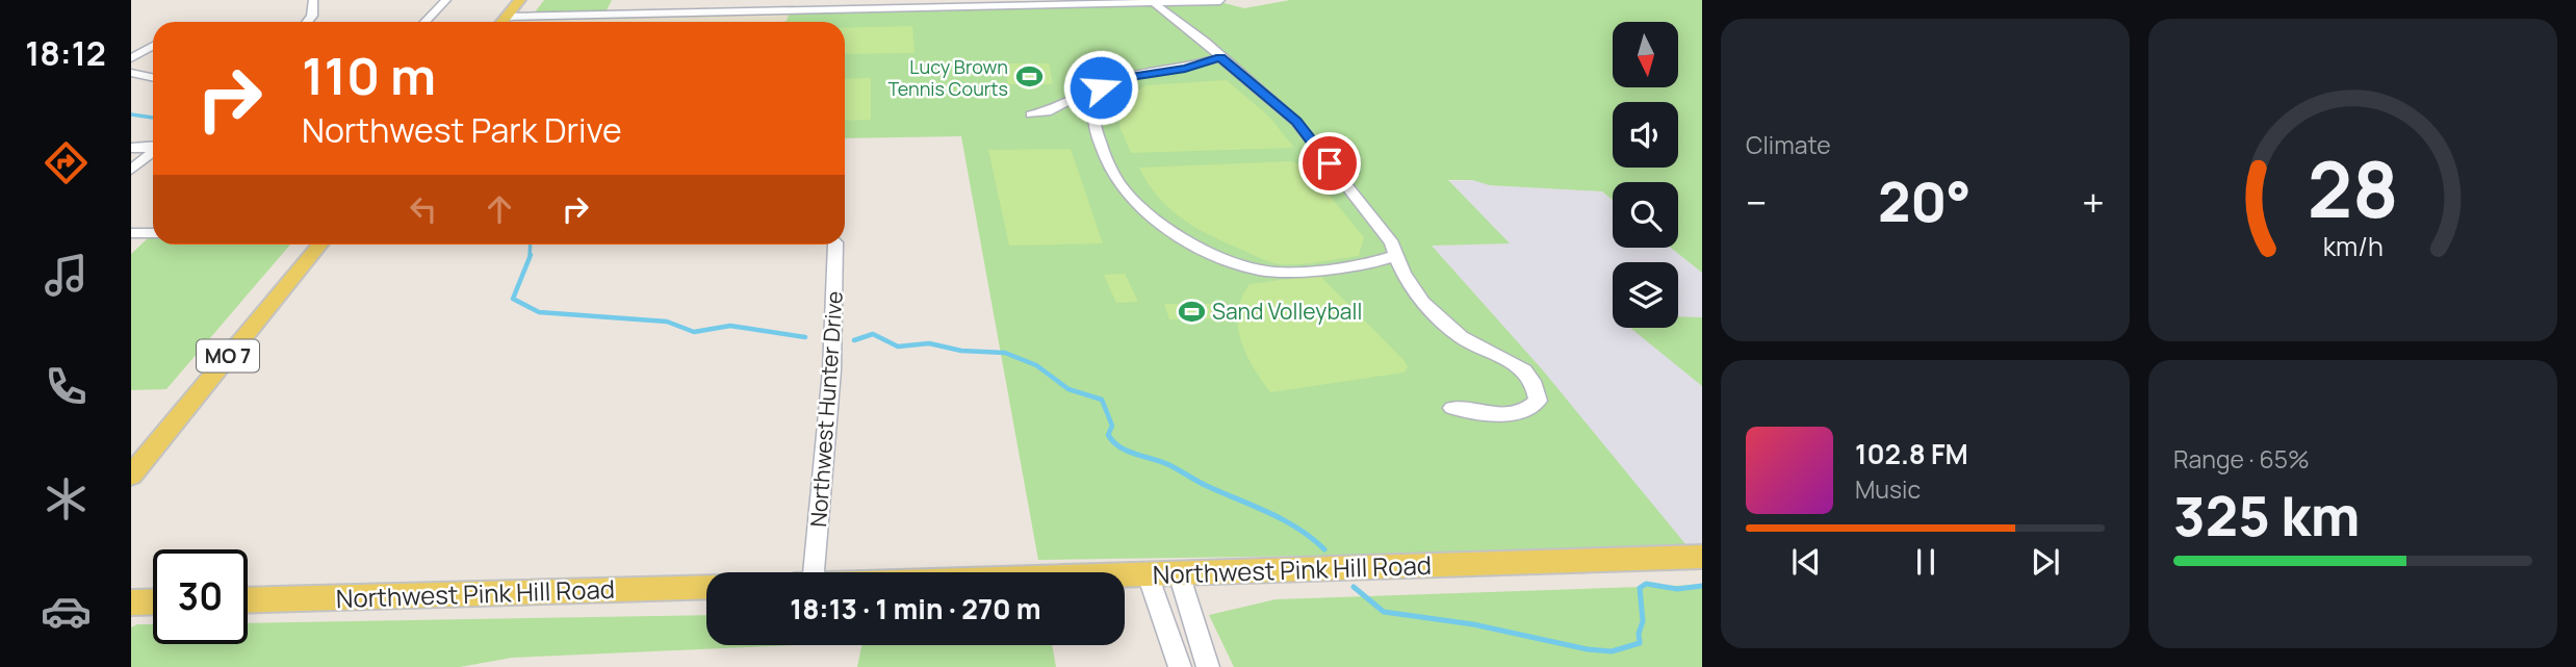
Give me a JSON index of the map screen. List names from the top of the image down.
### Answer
{
  "streets": {
    "main road": ["MO 7", "Northwest Pink Hill Road"],
    "street": ["Northwest Hunter Drive"]
  },
  "places": {
    "sports": ["Lucy Brown Tennis Courts", "Sand Volleyball"]
  },
  "north": "bottom",
  "page": {
    "tabs": "18:12",
    "tile": [
      "Climate",
      ["Range · 65%", "325 km"]
    ],
    "turn": ["110 m", "Northwest Park Drive"],
    "heat": ["−", "20°", "+"],
    "song": ["102.8 FM", "Music"],
    "limit": "30",
    "trip": "18:13 · 1 min · 270 m",
    "gauge": ["28", "km/h"]
  }
}
